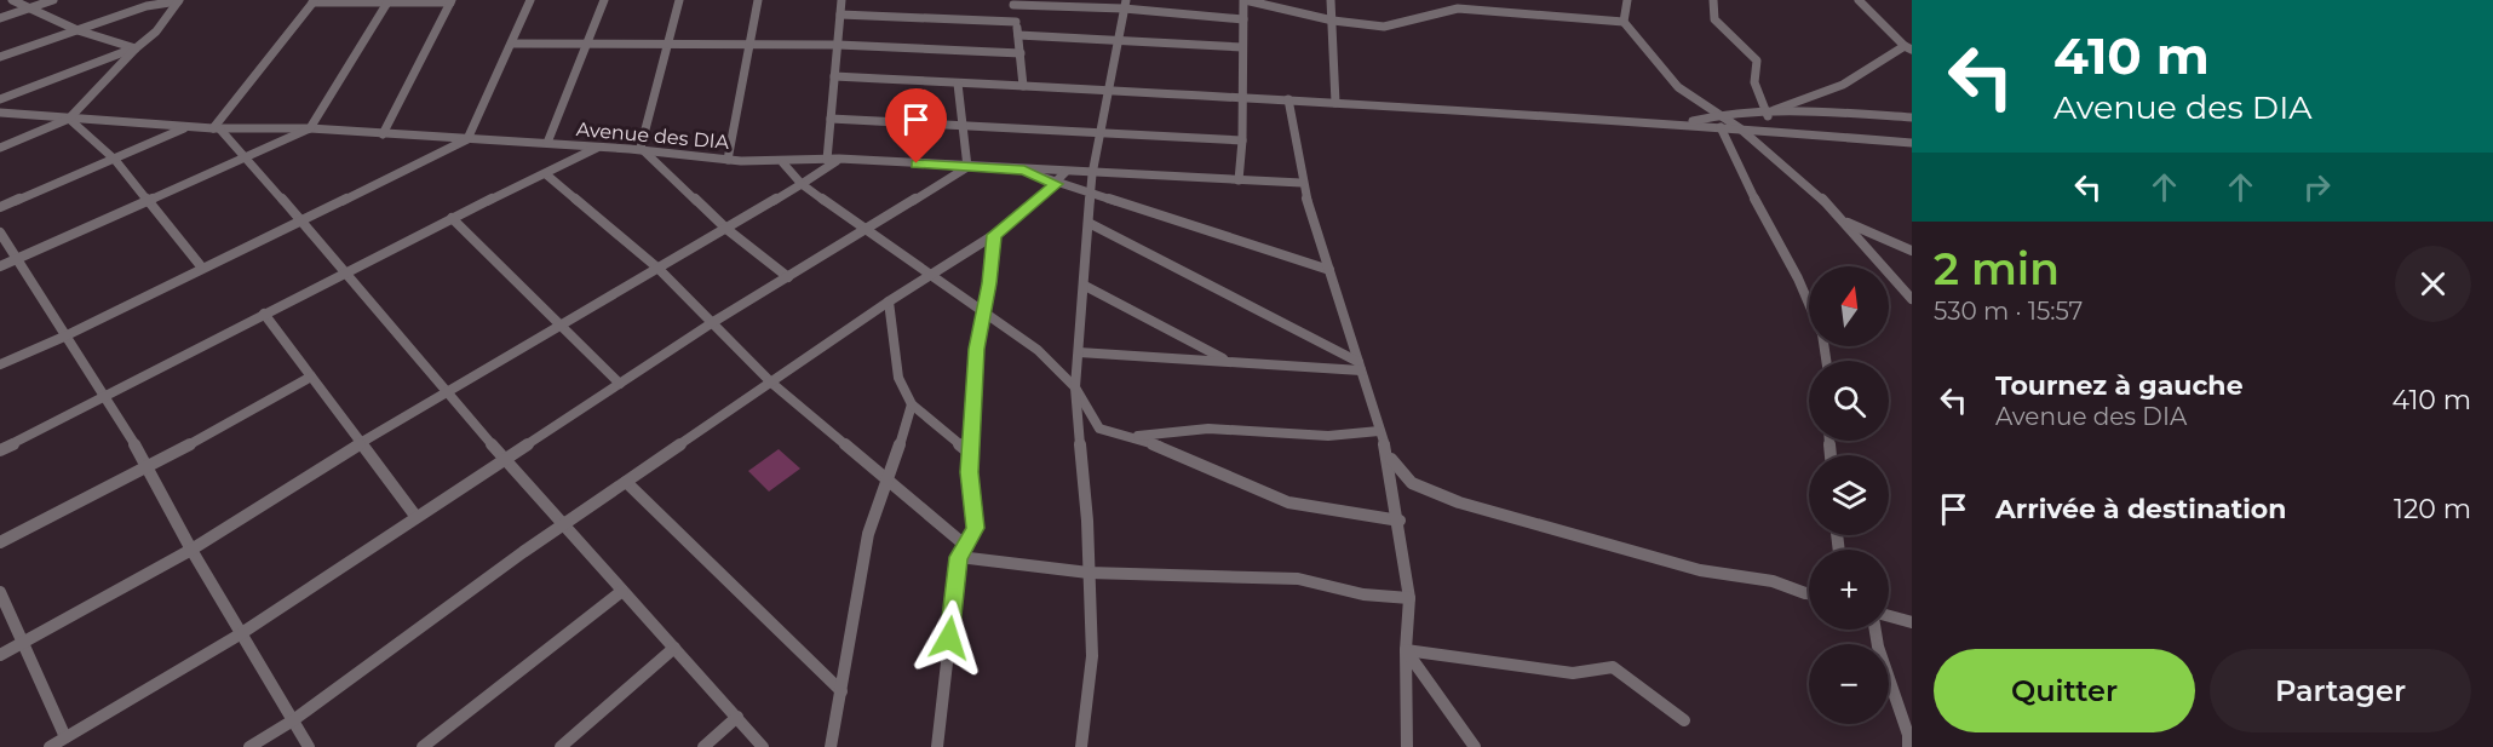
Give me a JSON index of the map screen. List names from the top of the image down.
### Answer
{
  "streets": {
    "street": ["Avenue des DIA"]
  },
  "north": "top",
  "page": {
    "turn": ["410 m", "Avenue des DIA"],
    "heading": ["2 min", "530 m · 15:57"],
    "map_buttons": ["+", "−"],
    "list": [
      {
        "name": "Tournez à gauche",
        "note": "Avenue des DIA",
        "value": "410 m"
      },
      {
        "name": "Arrivée à destination",
        "value": "120 m"
      }
    ],
    "buttons": ["Quitter", "Partager"]
  }
}
